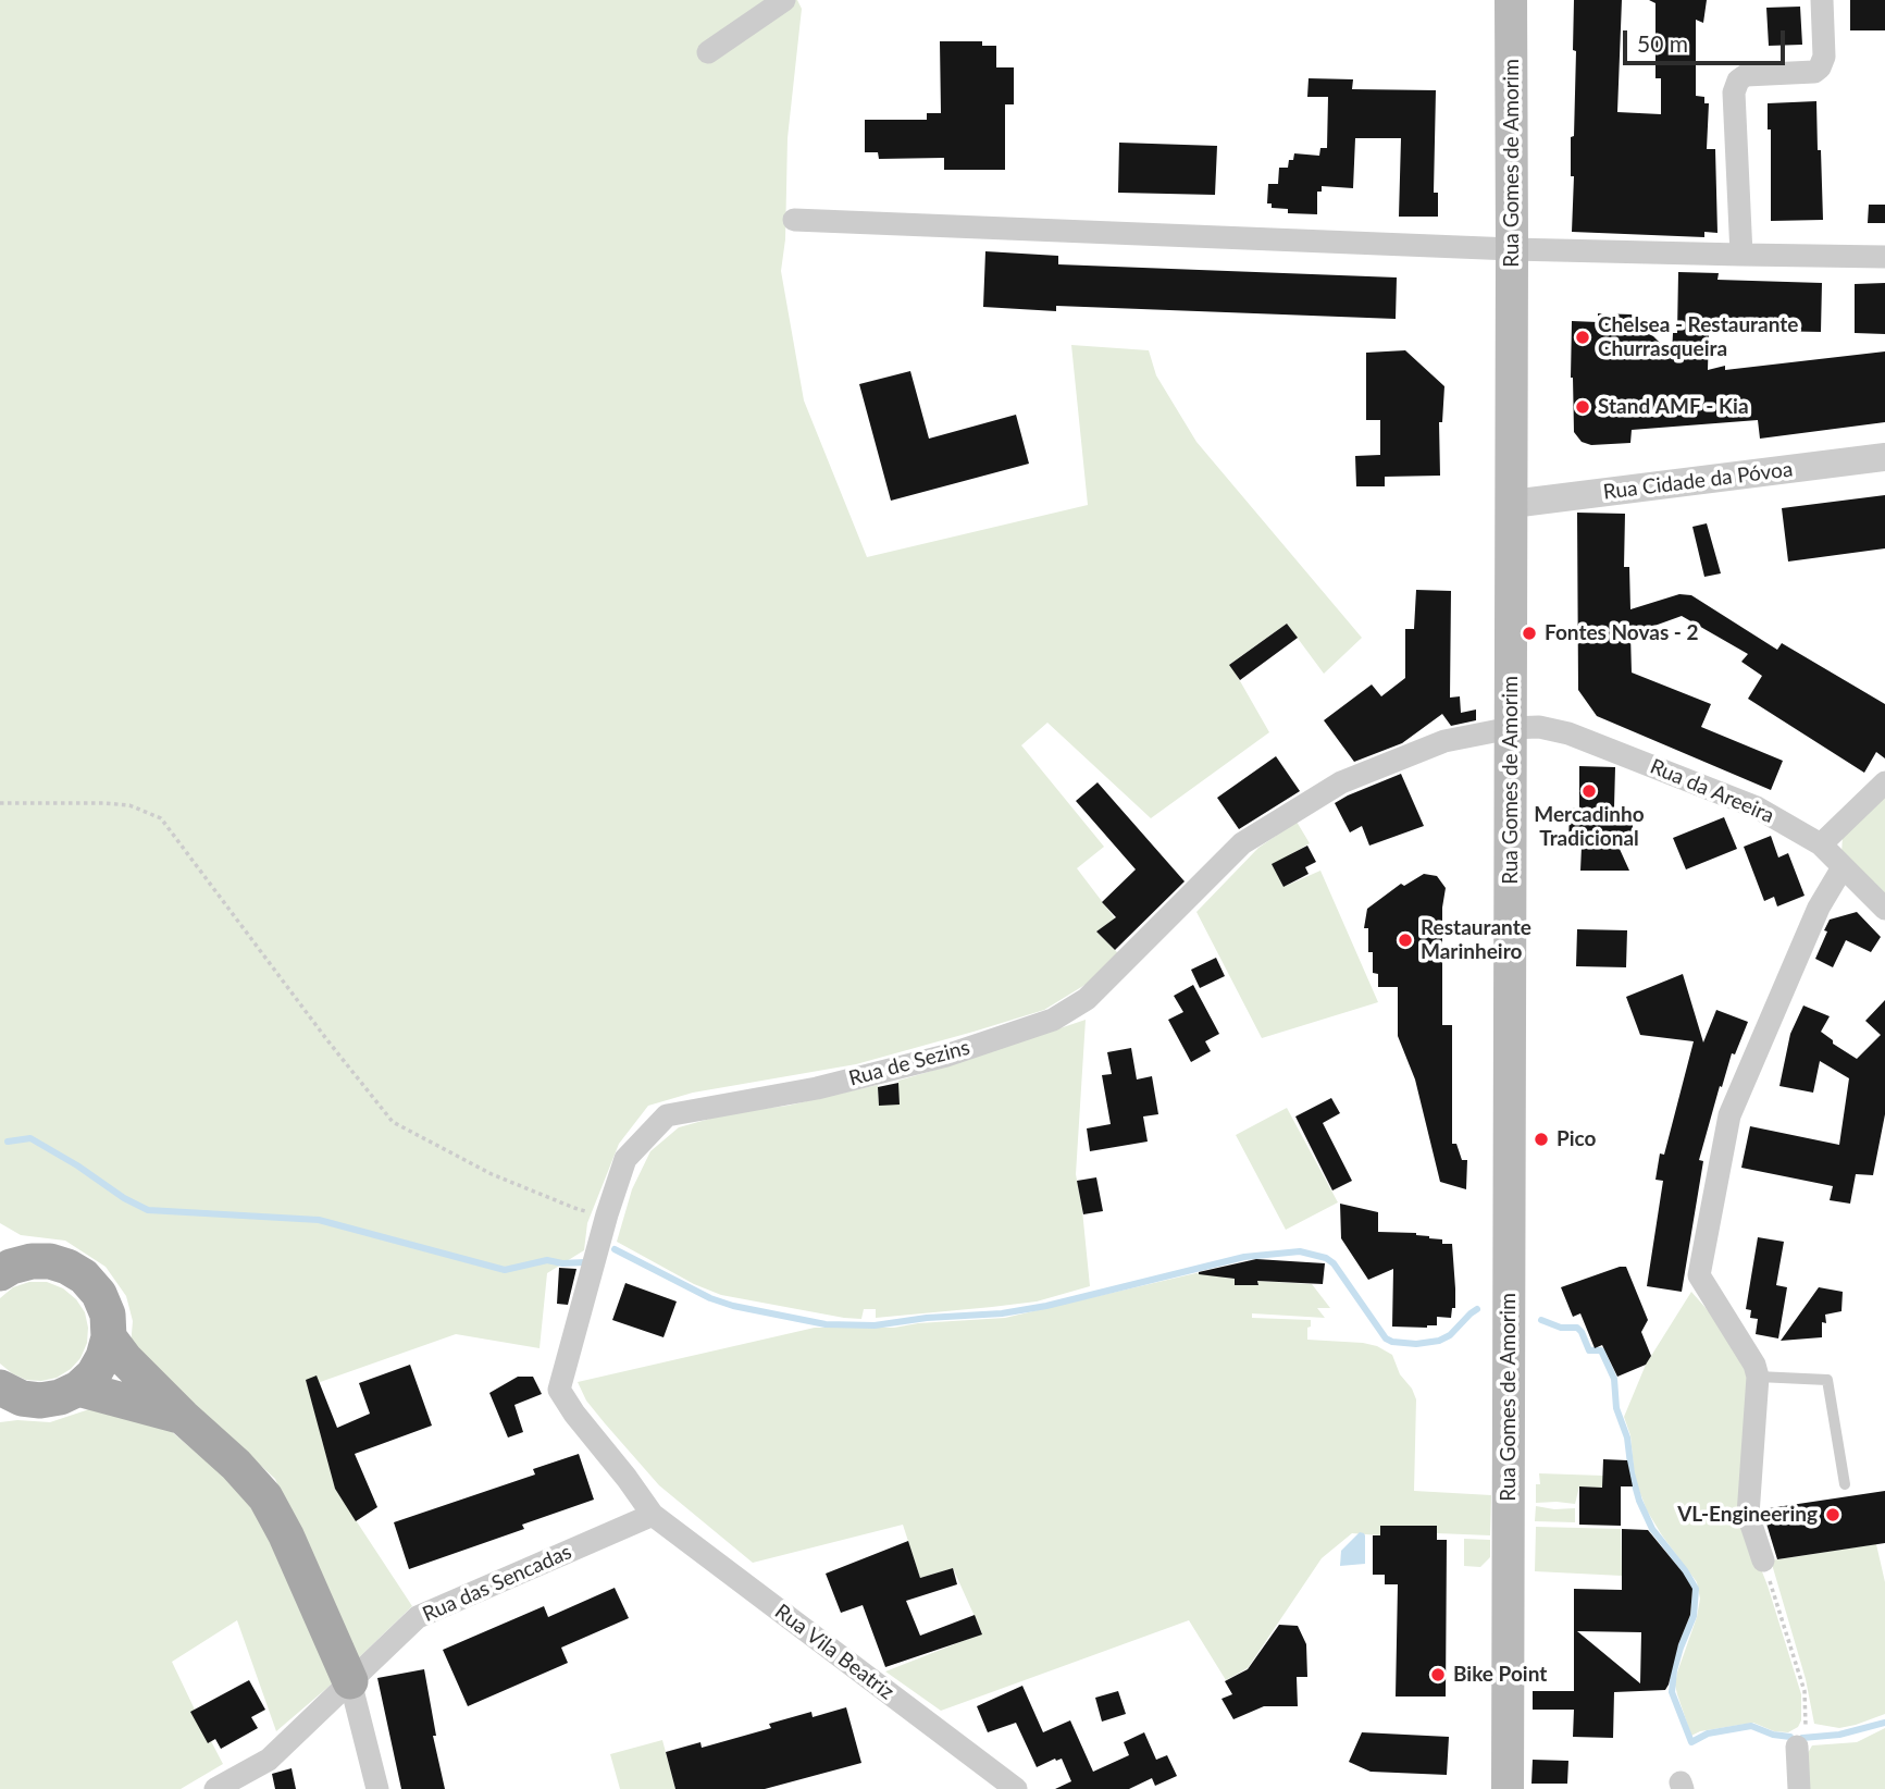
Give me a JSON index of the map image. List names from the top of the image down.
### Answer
{
  "streets": {
    "main road": ["Rua Gomes de Amorim"],
    "street": [
      "Rua Cidade da Póvoa",
      "Rua da Areeira",
      "Rua de Sezins",
      "Rua das Sencadas",
      "Rua Vila Beatriz"
    ]
  },
  "crossings": [
    ["Rua Gomes de Amorim", "Rua Cidade da Póvoa"],
    ["Rua Gomes de Amorim", "Rua da Areeira"],
    ["Rua Gomes de Amorim", "Rua de Sezins"],
    ["Rua da Areeira", "Rua de Sezins"],
    ["Rua de Sezins", "Rua das Sencadas"],
    ["Rua de Sezins", "Rua Vila Beatriz"],
    ["Rua das Sencadas", "Rua Vila Beatriz"]
  ],
  "places": [
    "Chelsea - Restaurante Churrasqueira",
    "Stand AMF - Kia",
    "Fontes Novas - 2",
    "Mercadinho Tradicional",
    "Restaurante Marinheiro",
    "Pico",
    "VL-Engineering",
    "Bike Point"
  ],
  "scale_bar": "50 m"
}
